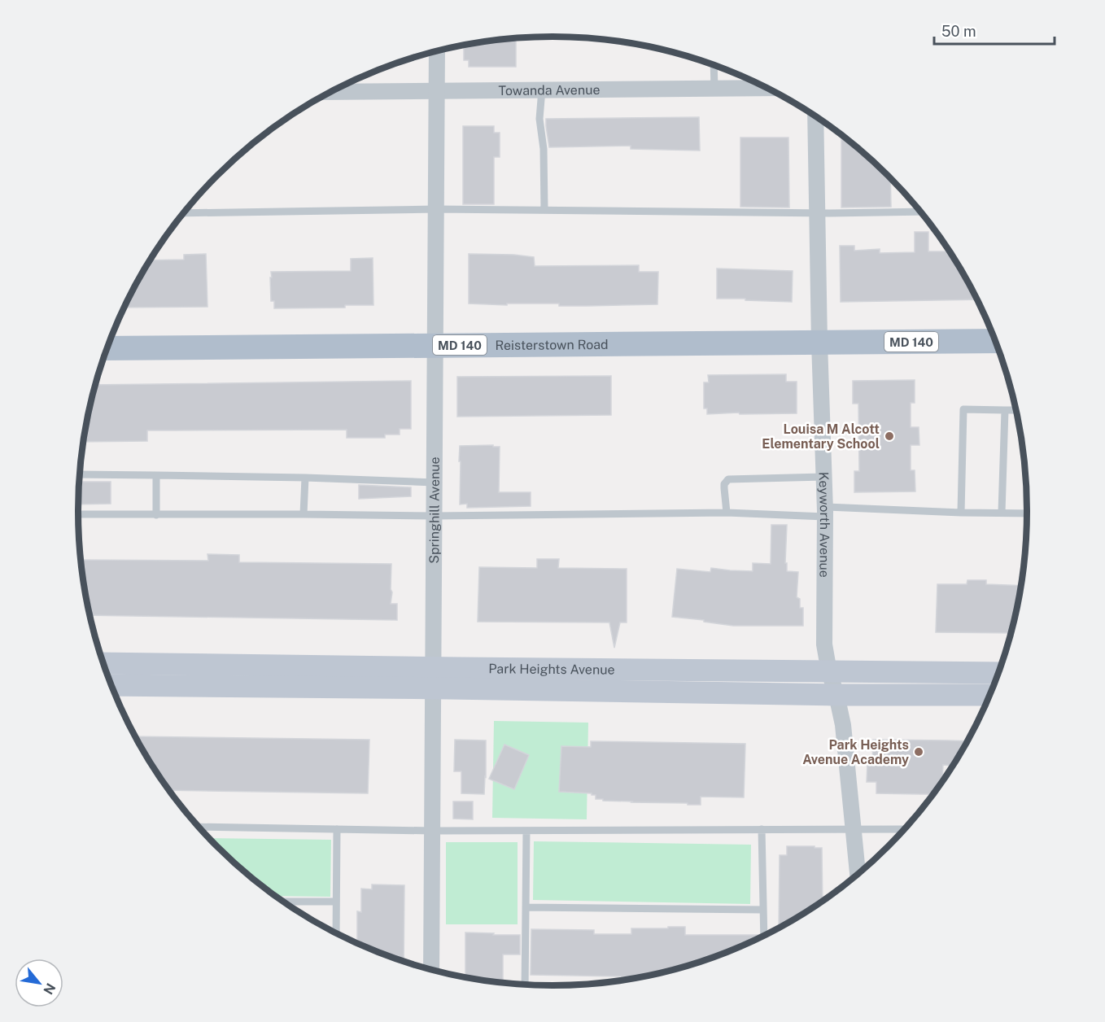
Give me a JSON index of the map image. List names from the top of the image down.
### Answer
{
  "streets": {
    "main road": ["MD 140", "Reisterstown Road", "Park Heights Avenue"],
    "street": ["Towanda Avenue", "Springhill Avenue", "Keyworth Avenue"]
  },
  "crossings": [
    ["Towanda Avenue", "Springhill Avenue"],
    ["Reisterstown Road", "Springhill Avenue"],
    ["Reisterstown Road", "Keyworth Avenue"],
    ["Springhill Avenue", "Park Heights Avenue"],
    ["Keyworth Avenue", "Park Heights Avenue"]
  ],
  "places": ["Louisa M Alcott Elementary School", "Park Heights Avenue Academy"],
  "scale_bar": "50 m",
  "north": "bottom right"
}
